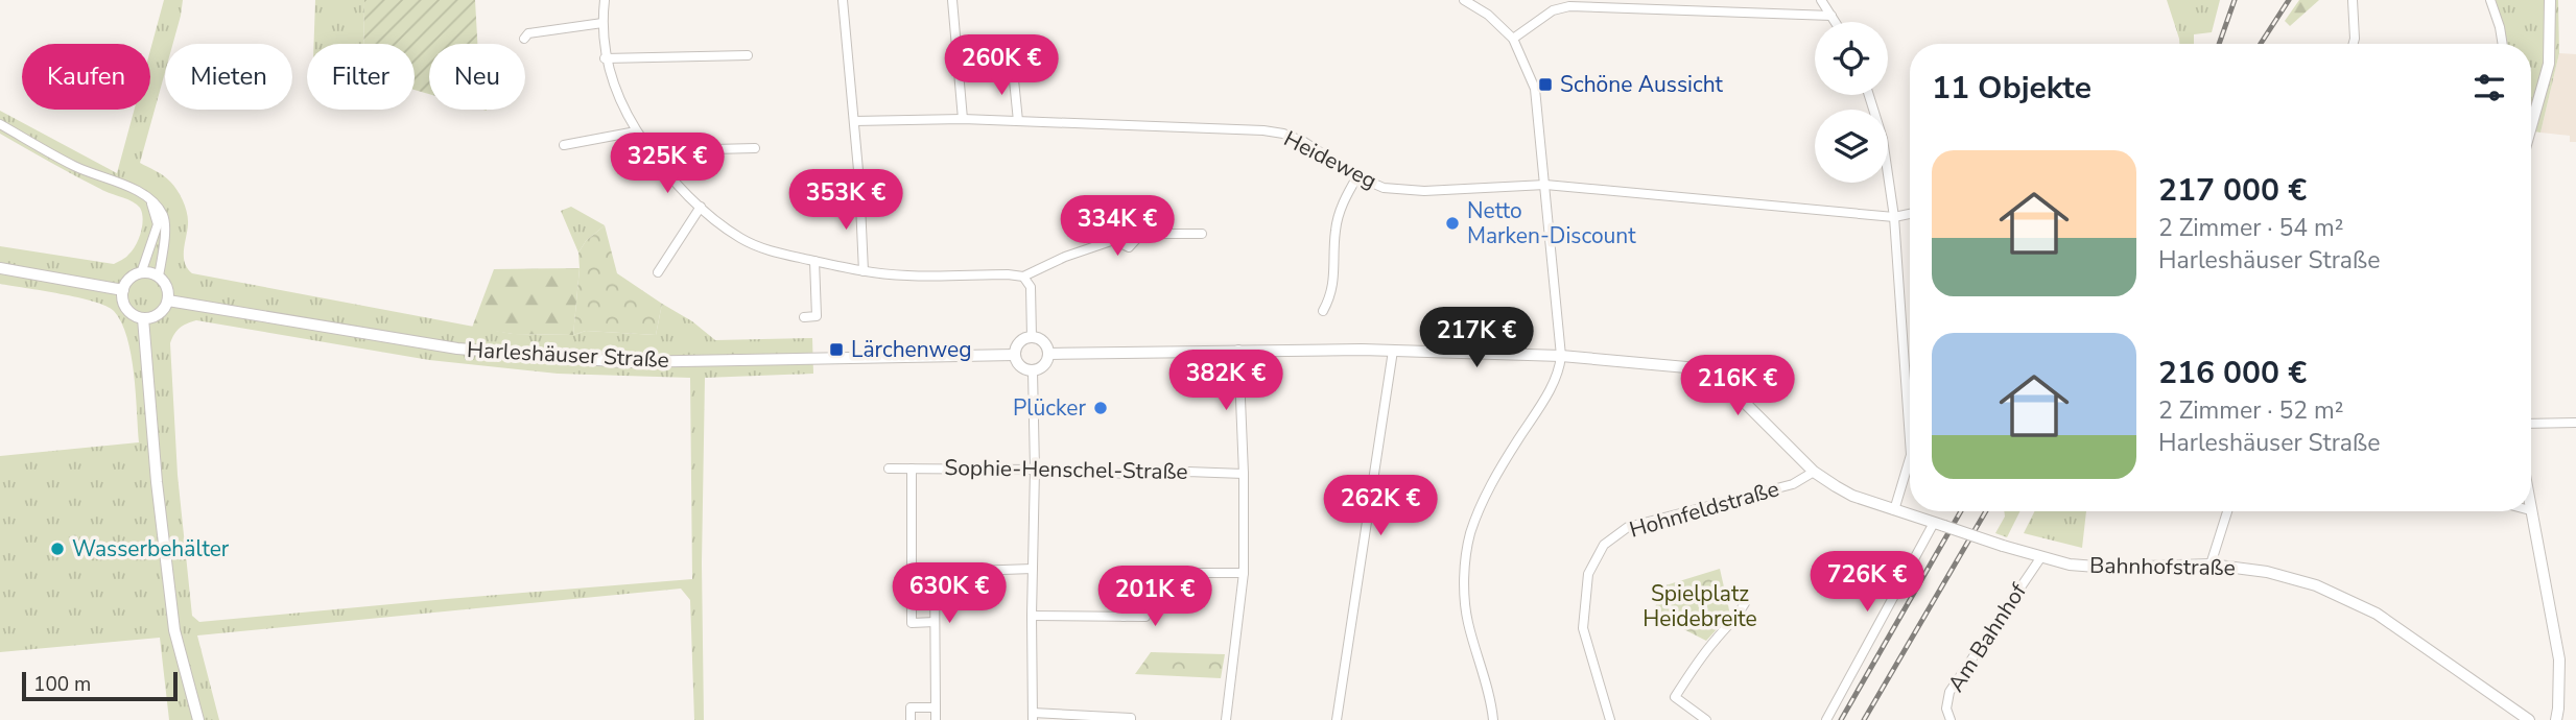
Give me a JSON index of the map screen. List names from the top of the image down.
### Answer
{
  "streets": {
    "main road": ["Harleshäuser Straße", "Bahnhofstraße"],
    "street": [
      "Heideweg",
      "Sophie-Henschel-Straße",
      "Hohnfeldstraße",
      "Am Bahnhof"
    ]
  },
  "crossings": [
    ["Bahnhofstraße", "Am Bahnhof"]
  ],
  "parks": ["Spielplatz Heidebreite"],
  "places": {
    "transit": ["Schöne Aussicht", "Lärchenweg"],
    "other": ["Netto Marken-Discount", "Plücker", "Wasserbehälter"]
  },
  "scale_bar": "100 m",
  "page": {
    "price": [
      "260K €",
      "325K €",
      "353K €",
      "334K €",
      "217K €",
      "382K €",
      "216K €",
      "262K €",
      "726K €",
      "630K €",
      "201K €"
    ],
    "chip": [
      "Kaufen",
      "Mieten",
      "Filter",
      "Neu"
    ],
    "heading": "11 Objekte",
    "list": [
      {
        "name": "217 000 €",
        "note": "2 Zimmer · 54 m² · Harleshäuser Straße"
      },
      {
        "name": "216 000 €",
        "note": "2 Zimmer · 52 m² · Harleshäuser Straße"
      }
    ],
    "scale": "100 m"
  }
}
